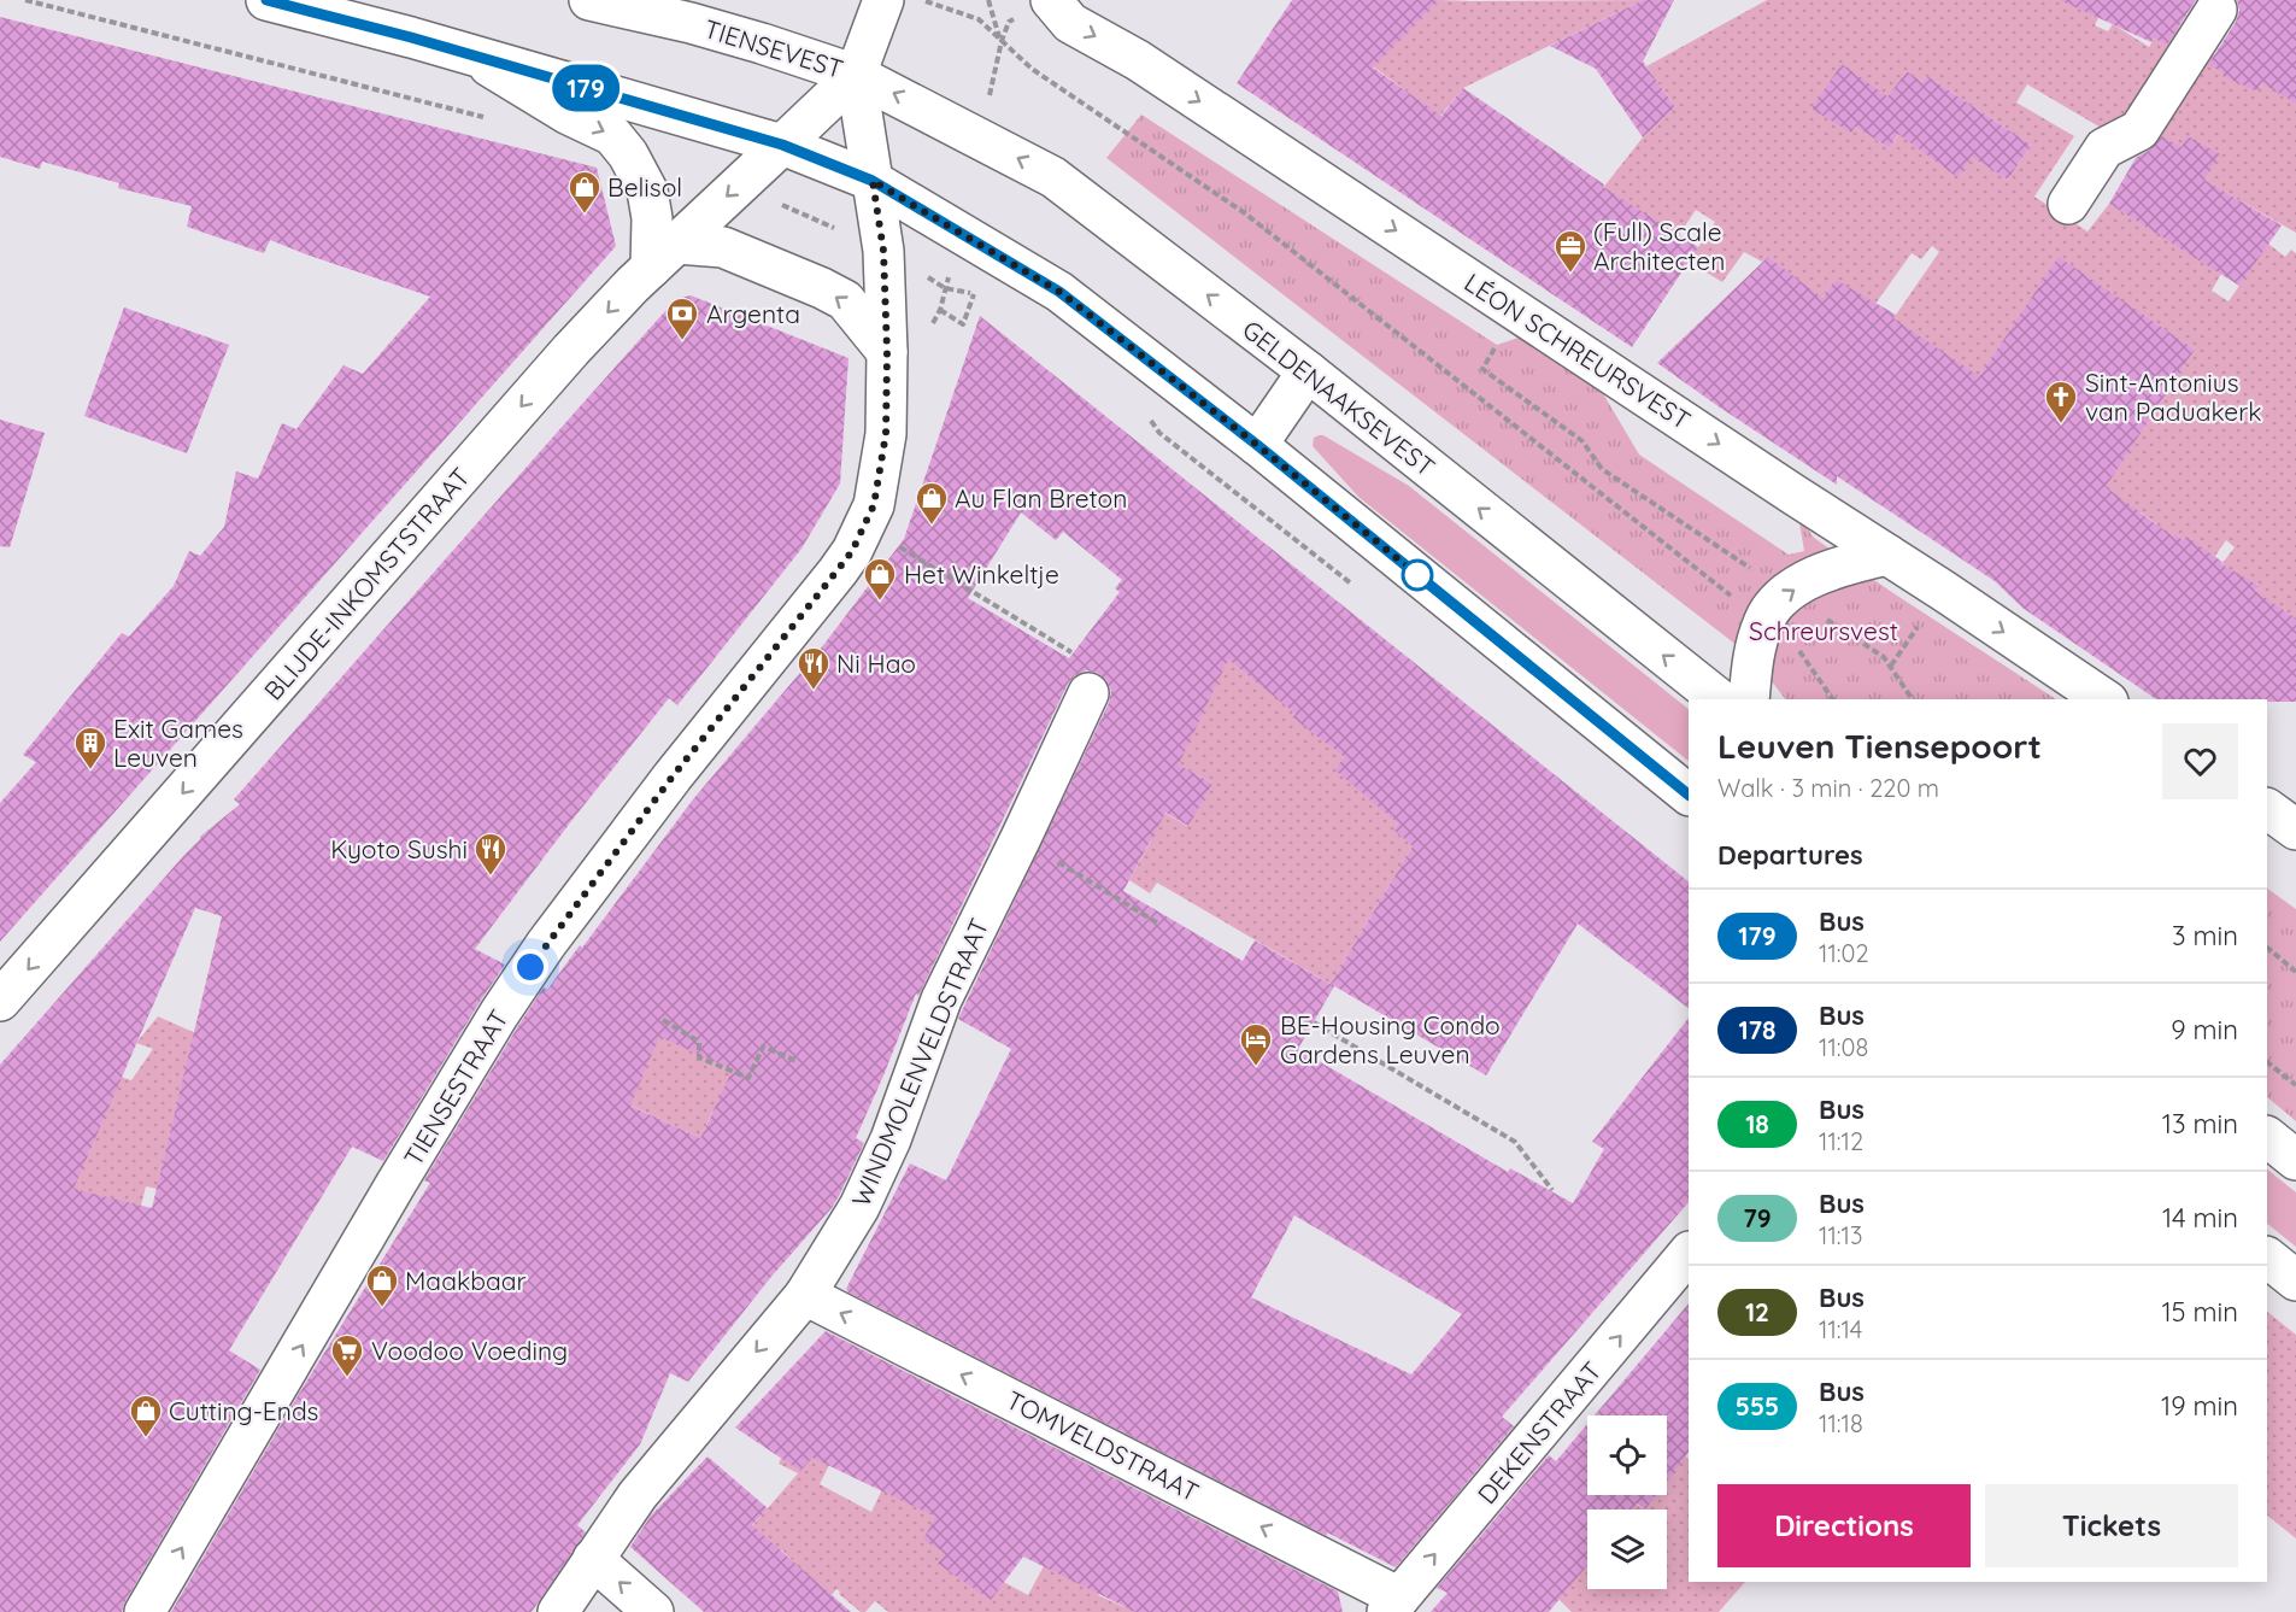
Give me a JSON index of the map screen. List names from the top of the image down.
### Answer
{
  "streets": {
    "street": [
      "TIENSEVEST",
      "LÉON SCHREURSVEST",
      "GELDENAAKSEVEST",
      "BLIJDE-INKOMSTSTRAAT",
      "WINDMOLENVELDSTRAAT",
      "TIENSESTRAAT",
      "DEKENSTRAAT",
      "TOMVELDSTRAAT"
    ]
  },
  "crossings": [
    ["TIENSEVEST", "GELDENAAKSEVEST"],
    ["TIENSEVEST", "BLIJDE-INKOMSTSTRAAT"],
    ["TIENSEVEST", "TIENSESTRAAT"],
    ["BLIJDE-INKOMSTSTRAAT", "TIENSESTRAAT"],
    ["WINDMOLENVELDSTRAAT", "TOMVELDSTRAAT"],
    ["DEKENSTRAAT", "TOMVELDSTRAAT"]
  ],
  "one_way": [
    "BLIJDE-INKOMSTSTRAAT",
    "TIENSESTRAAT",
    "DEKENSTRAAT",
    "TOMVELDSTRAAT"
  ],
  "parks": ["Schreursvest"],
  "places": {
    "shop": [
      "Belisol",
      "Au Flan Breton",
      "Het Winkeltje",
      "Maakbaar",
      "Cutting-Ends"
    ],
    "office": ["(Full) Scale Architecten"],
    "bank": ["Argenta"],
    "church": ["Sint-Antonius van Paduakerk"],
    "restaurant": ["Ni Hao", "Kyoto Sushi"],
    "building": ["Exit Games Leuven"],
    "hotel": ["BE-Housing Condo Gardens Leuven"],
    "supermarket": ["Voodoo Voeding"]
  },
  "lines": ["bus line 179"],
  "page": {
    "on_map": "179",
    "heading": [
      ["Leuven Tiensepoort", "Walk · 3 min · 220 m"],
      "Departures"
    ],
    "list": [
      {
        "mark": "179",
        "name": "Bus",
        "note": "11:02",
        "value": "3 min"
      },
      {
        "mark": "178",
        "name": "Bus",
        "note": "11:08",
        "value": "9 min"
      },
      {
        "mark": "18",
        "name": "Bus",
        "note": "11:12",
        "value": "13 min"
      },
      {
        "mark": "79",
        "name": "Bus",
        "note": "11:13",
        "value": "14 min"
      },
      {
        "mark": "12",
        "name": "Bus",
        "note": "11:14",
        "value": "15 min"
      },
      {
        "mark": "555",
        "name": "Bus",
        "note": "11:18",
        "value": "19 min"
      }
    ],
    "buttons": ["Directions", "Tickets"]
  }
}
